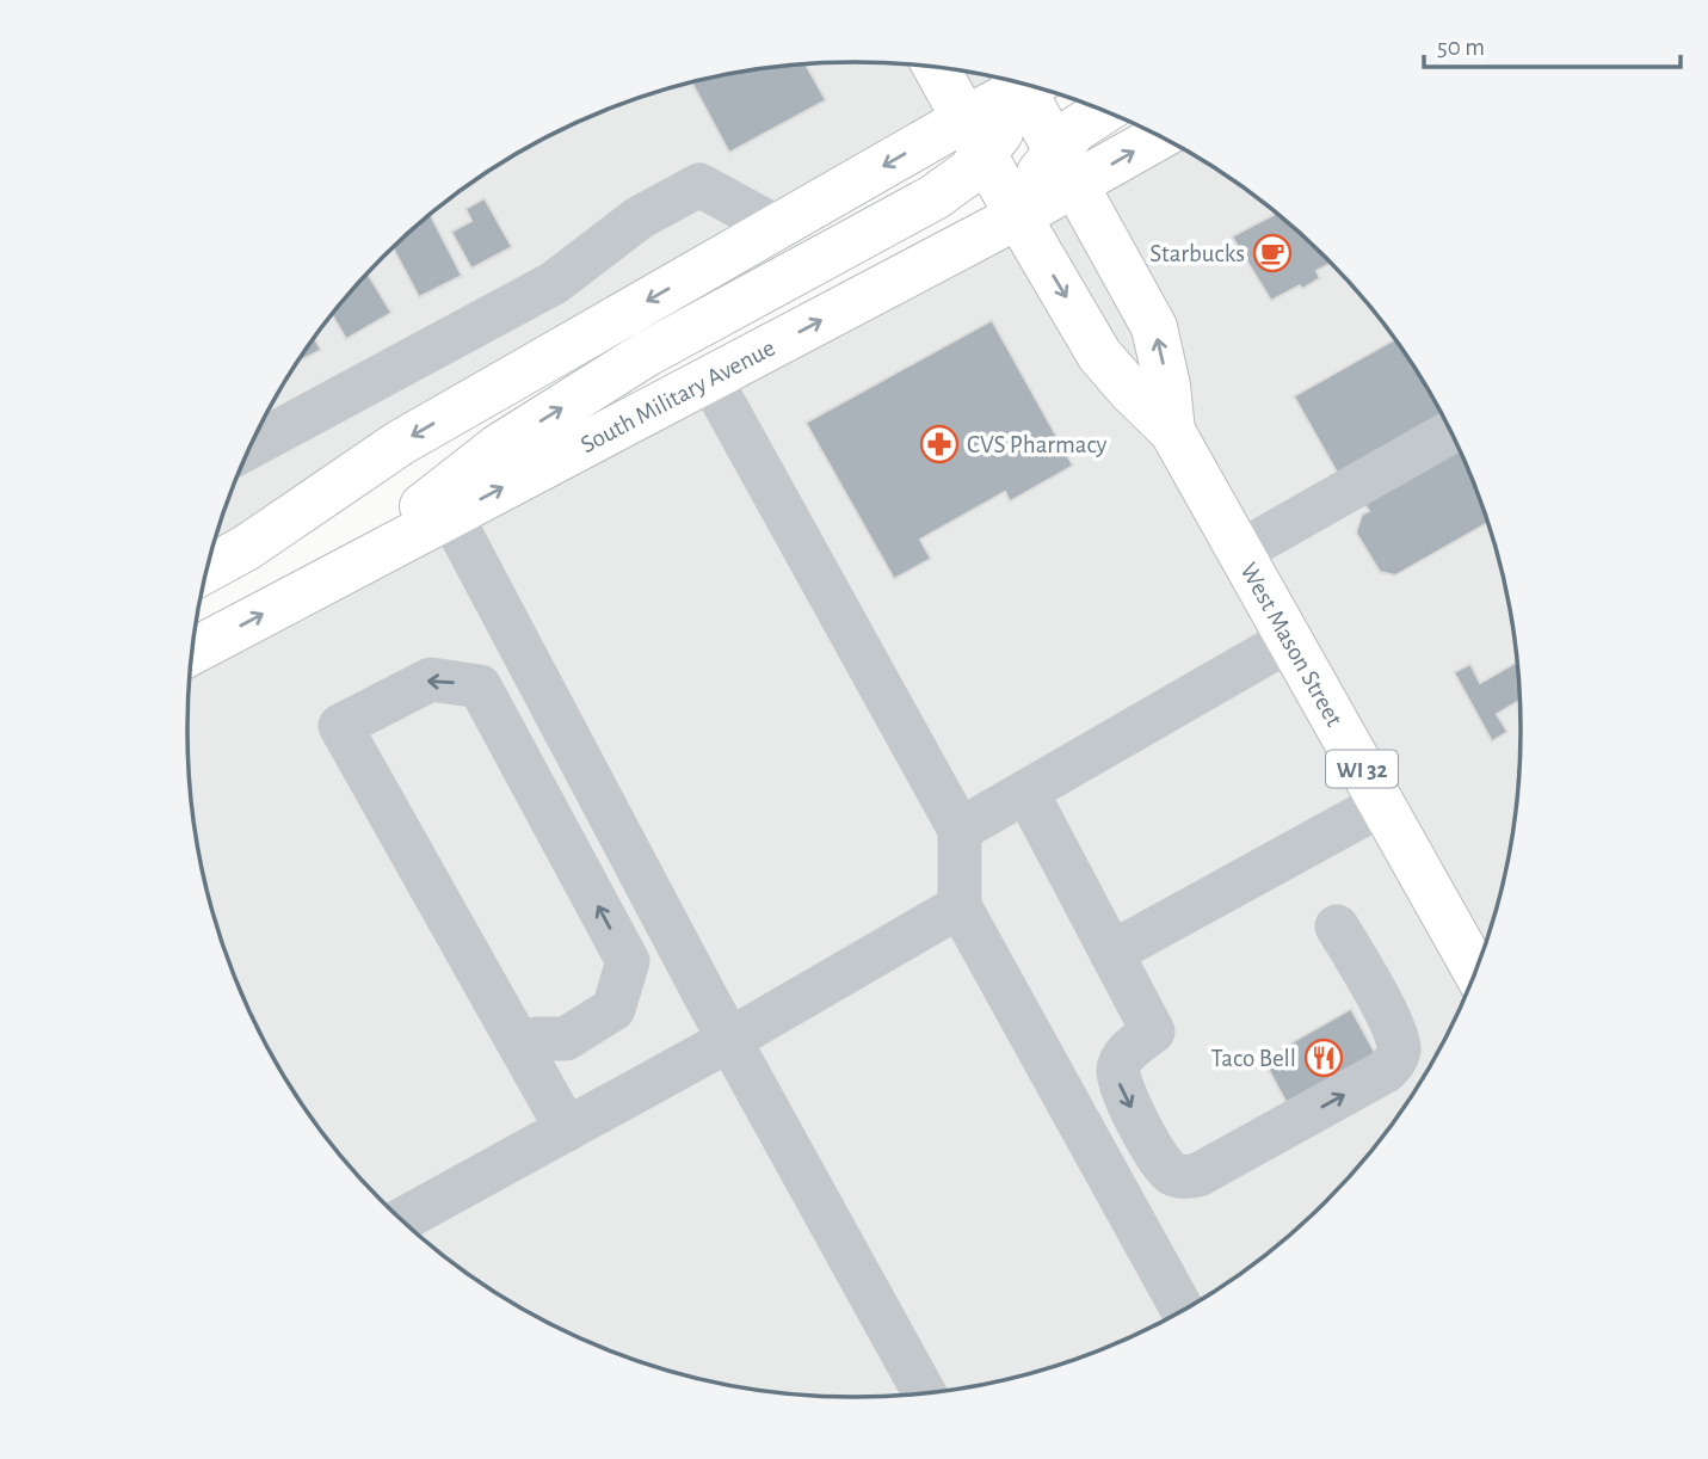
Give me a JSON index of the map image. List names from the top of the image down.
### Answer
{
  "streets": {
    "main road": ["South Military Avenue", "West Mason Street", "WI 32"]
  },
  "crossings": [
    ["South Military Avenue", "West Mason Street"]
  ],
  "places": {
    "cafe": ["Starbucks"],
    "pharmacy": ["CVS Pharmacy"],
    "restaurant": ["Taco Bell"]
  },
  "scale_bar": "50 m"
}
